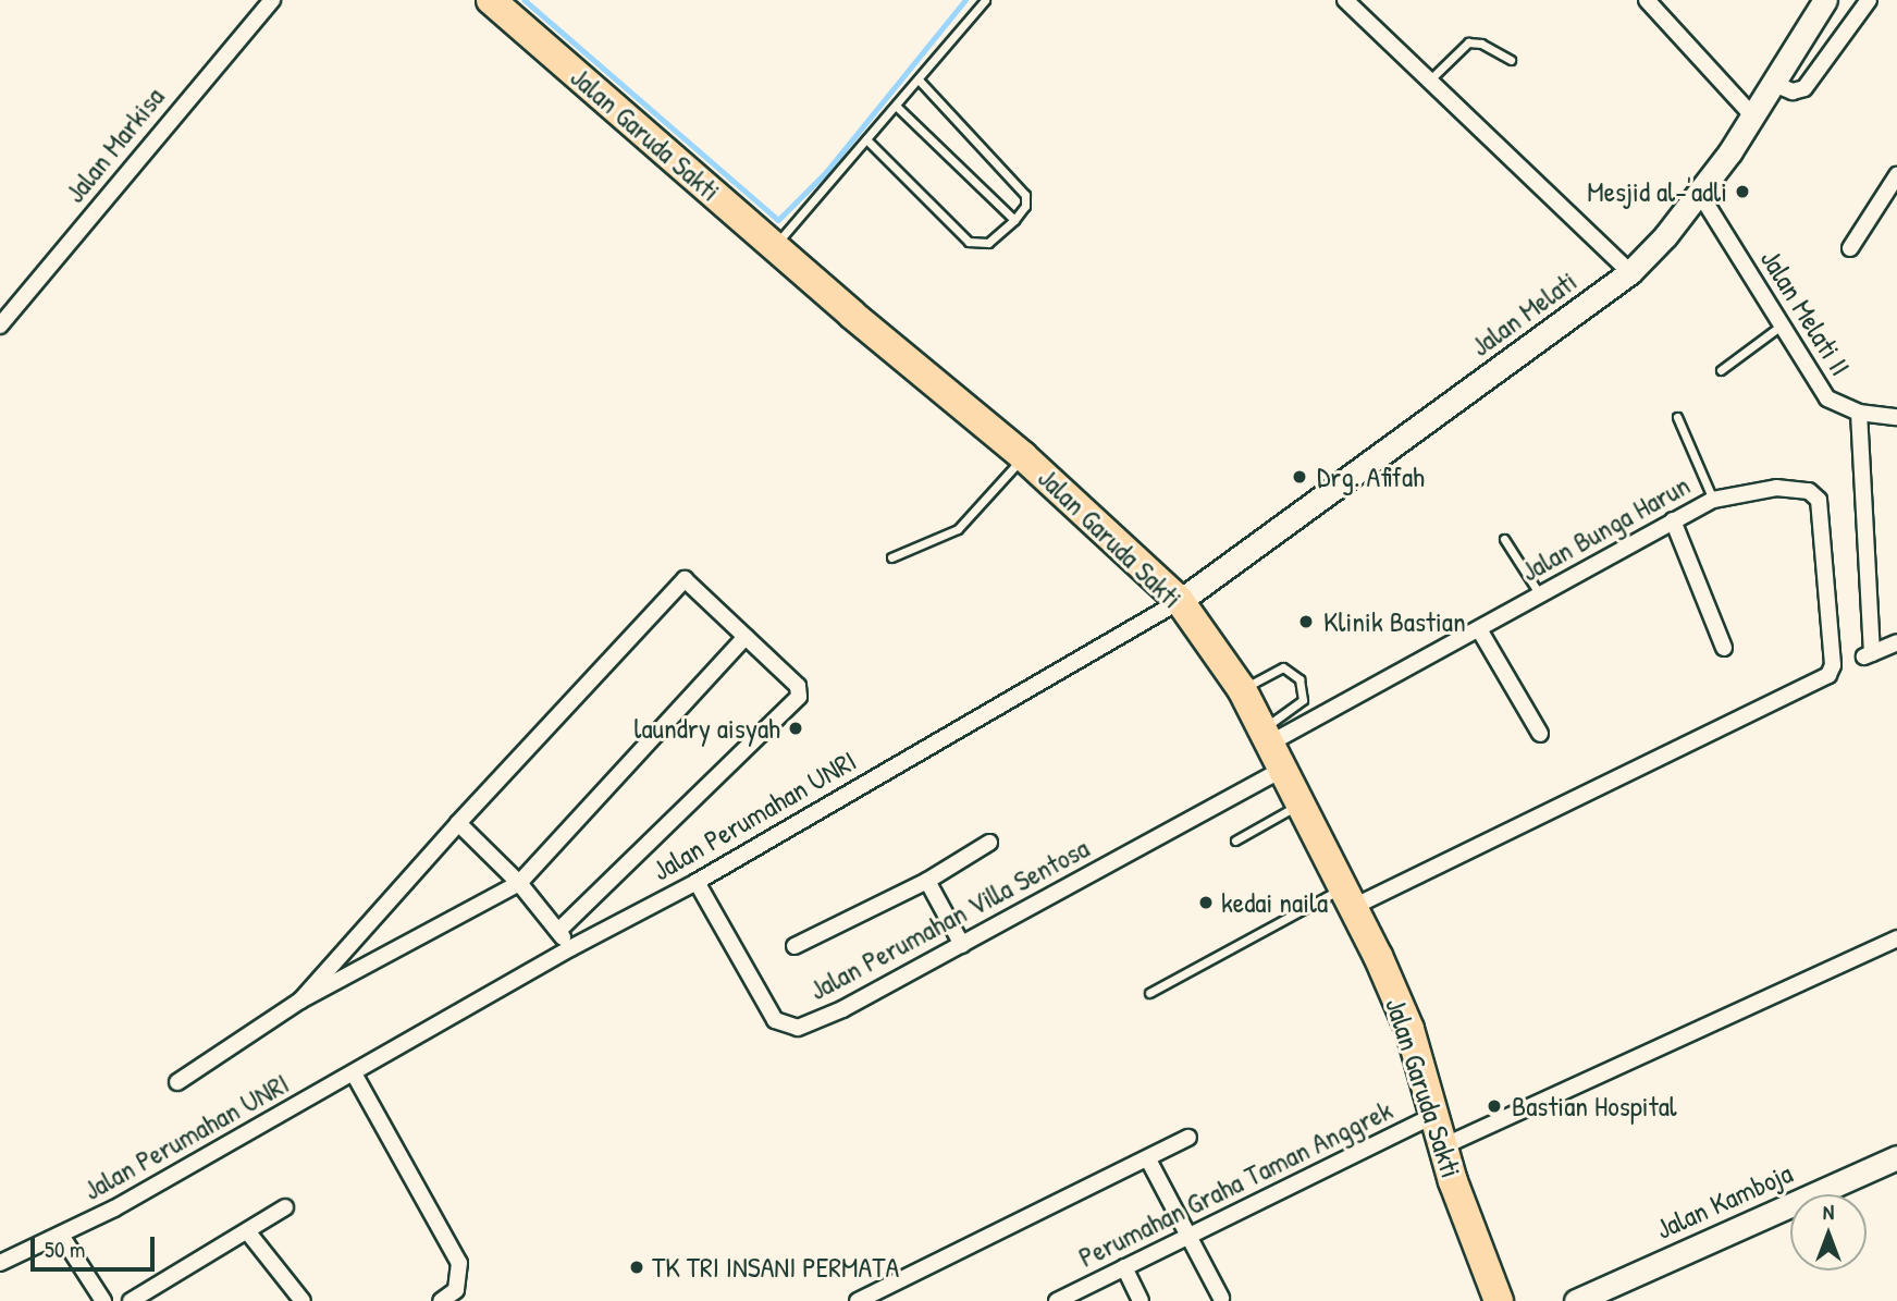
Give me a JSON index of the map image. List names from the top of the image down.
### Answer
{
  "streets": {
    "highway": ["Jalan Garuda Sakti"],
    "main road": ["Jalan Melati", "Jalan Kamboja"],
    "street": [
      "Jalan Markisa",
      "Jalan Melati II",
      "Jalan Bunga Harun",
      "Jalan Perumahan UNRI",
      "Jalan Perumahan Villa Sentosa",
      "Perumahan Graha Taman Anggrek"
    ]
  },
  "crossings": [
    ["Jalan Garuda Sakti", "Jalan Melati"],
    ["Jalan Garuda Sakti", "Jalan Bunga Harun"],
    ["Jalan Garuda Sakti", "Jalan Perumahan UNRI"],
    ["Jalan Garuda Sakti", "Jalan Perumahan Villa Sentosa"],
    ["Jalan Garuda Sakti", "Perumahan Graha Taman Anggrek"],
    ["Jalan Melati II", "Jalan Melati"],
    ["Jalan Melati", "Jalan Perumahan UNRI"],
    ["Jalan Perumahan UNRI", "Jalan Perumahan Villa Sentosa"]
  ],
  "places": [
    "Mesjid al-'adli",
    "Drg. Afifah",
    "Klinik Bastian",
    "laundry aisyah",
    "kedai naila",
    "Bastian Hospital",
    "TK TRI INSANI PERMATA"
  ],
  "scale_bar": "50 m",
  "north": "top"
}
